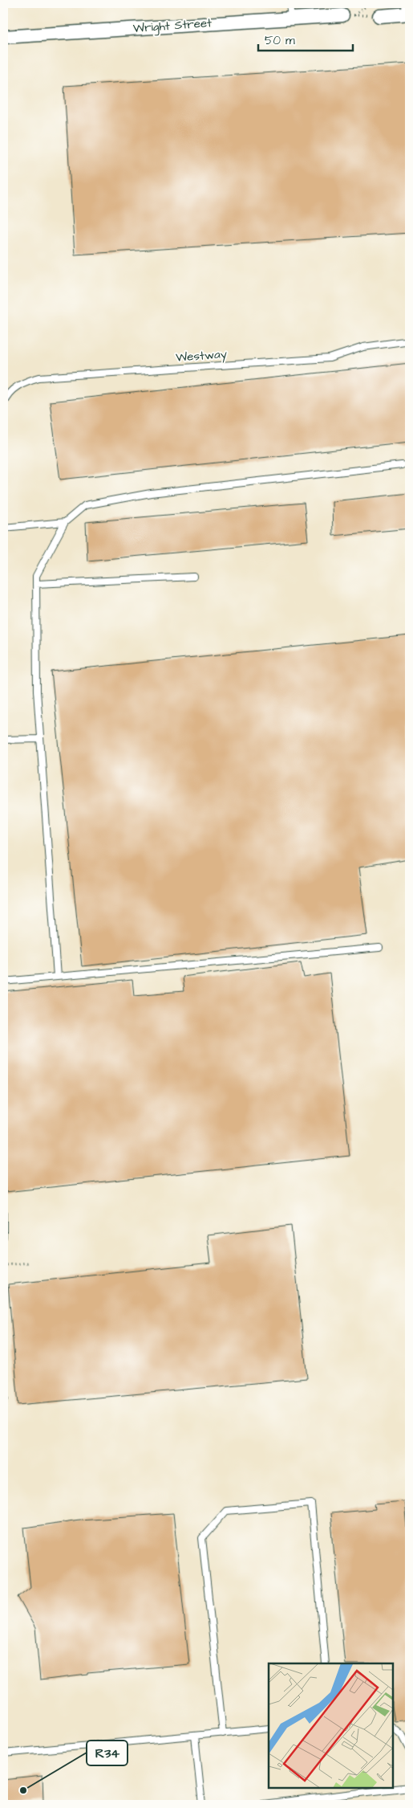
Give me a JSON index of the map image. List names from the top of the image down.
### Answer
{
  "streets": {
    "street": ["Wright Street"],
    "lane": ["Westway"]
  },
  "places": ["R34"],
  "scale_bar": "50 m"
}
